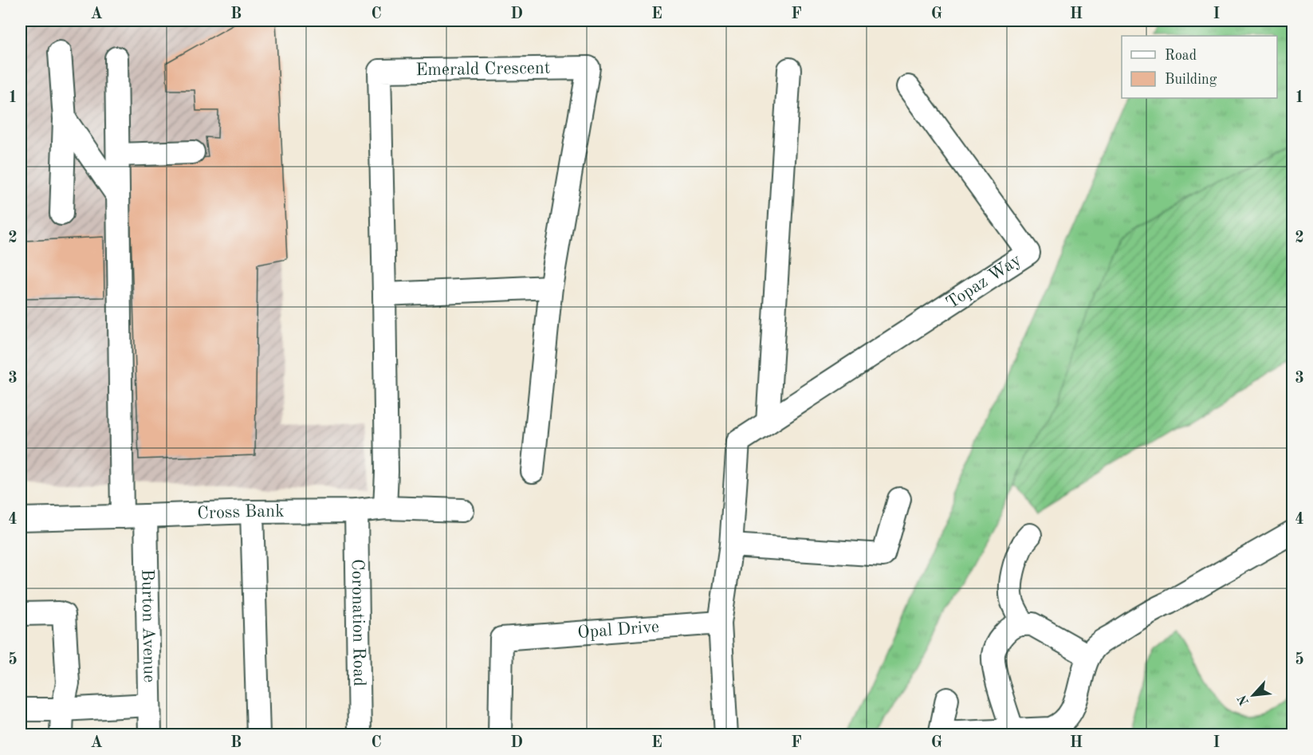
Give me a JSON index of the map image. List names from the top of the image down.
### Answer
{
  "streets": {
    "street": [
      "Emerald Crescent",
      "Topaz Way",
      "Cross Bank",
      "Coronation Road",
      "Burton Avenue",
      "Opal Drive"
    ]
  },
  "crossings": [
    ["Emerald Crescent", "Cross Bank"],
    ["Topaz Way", "Opal Drive"],
    ["Cross Bank", "Coronation Road"],
    ["Cross Bank", "Burton Avenue"]
  ],
  "legend": ["Road", "Building"],
  "north": "bottom left",
  "grid": {
    "columns": [
      "A",
      "B",
      "C",
      "D",
      "E",
      "F",
      "G",
      "H",
      "I"
    ],
    "rows": [
      "1",
      "2",
      "3",
      "4",
      "5"
    ]
  }
}
